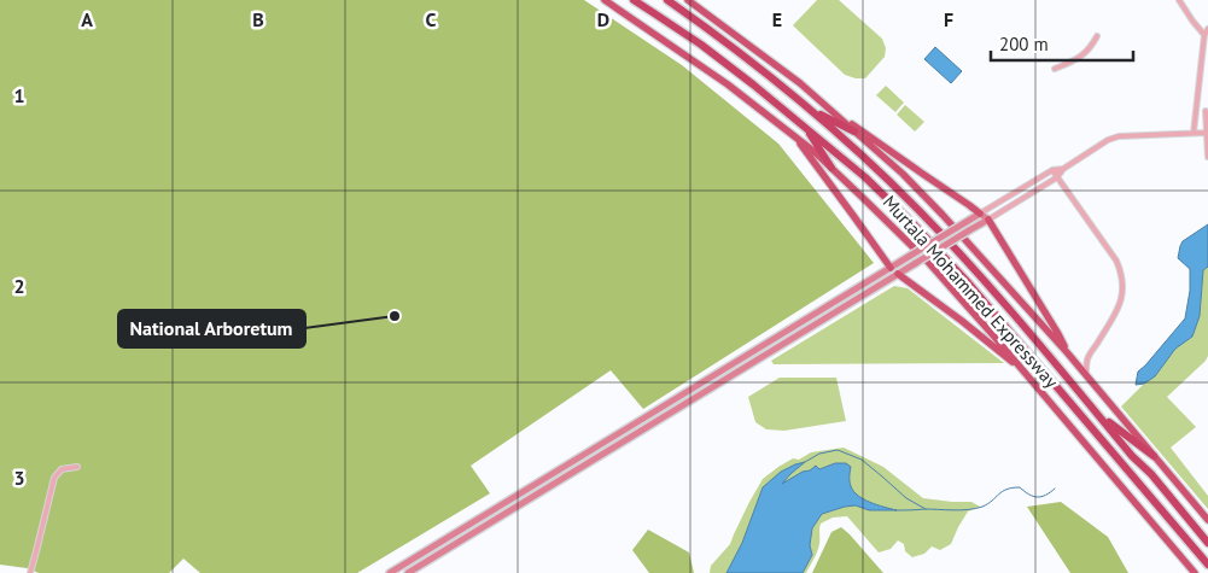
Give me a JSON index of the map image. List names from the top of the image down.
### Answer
{
  "streets": {
    "highway": ["Murtala Mohammed Expressway"]
  },
  "places": ["National Arboretum"],
  "scale_bar": "200 m",
  "grid": {
    "columns": [
      "A",
      "B",
      "C",
      "D",
      "E",
      "F"
    ],
    "rows": ["1", "2", "3"]
  }
}
